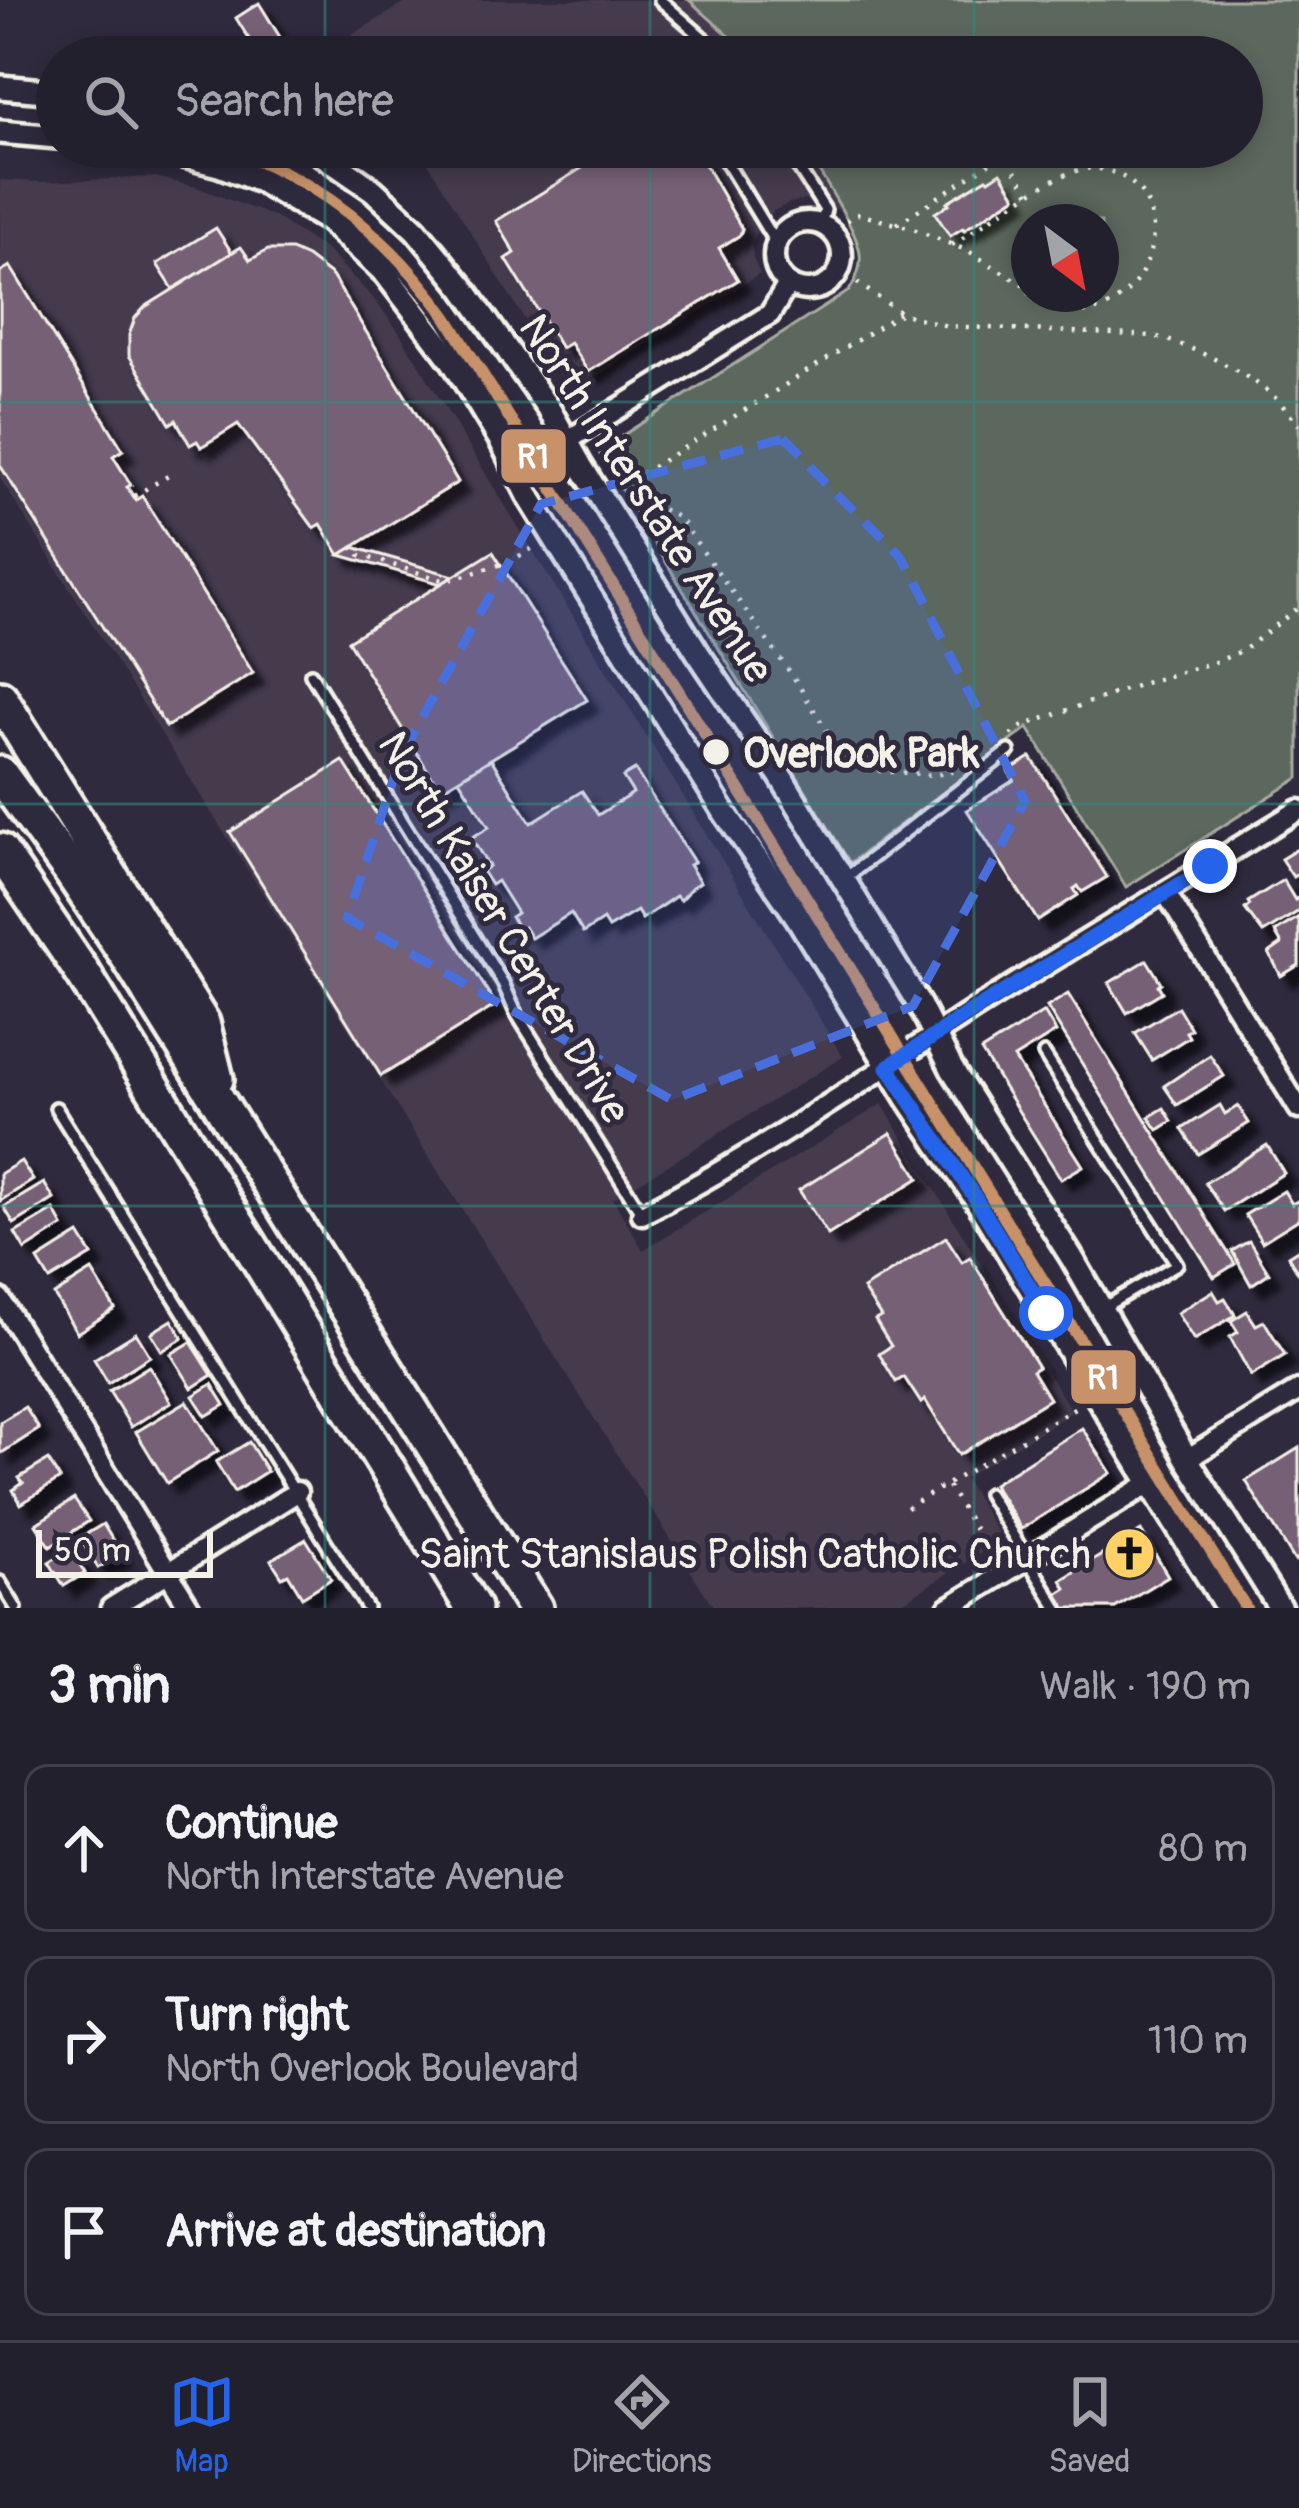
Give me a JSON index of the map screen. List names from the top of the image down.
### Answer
{
  "streets": {
    "street": ["North Interstate Avenue"],
    "lane": ["North Kaiser Center Drive"]
  },
  "places": {
    "other": ["Overlook Park"],
    "church": ["Saint Stanislaus Polish Catholic Church"]
  },
  "lines": ["transit line R1"],
  "scale_bar": "50 m",
  "north": "bottom right",
  "page": {
    "search": "Search here",
    "scale": "50 m",
    "heading": ["3 min", "Walk · 190 m"],
    "list": [
      ["Continue", "North Interstate Avenue", "80 m"],
      ["Turn right", "North Overlook Boulevard", "110 m"],
      "Arrive at destination"
    ],
    "nav": ["Map", "Directions", "Saved"]
  }
}
